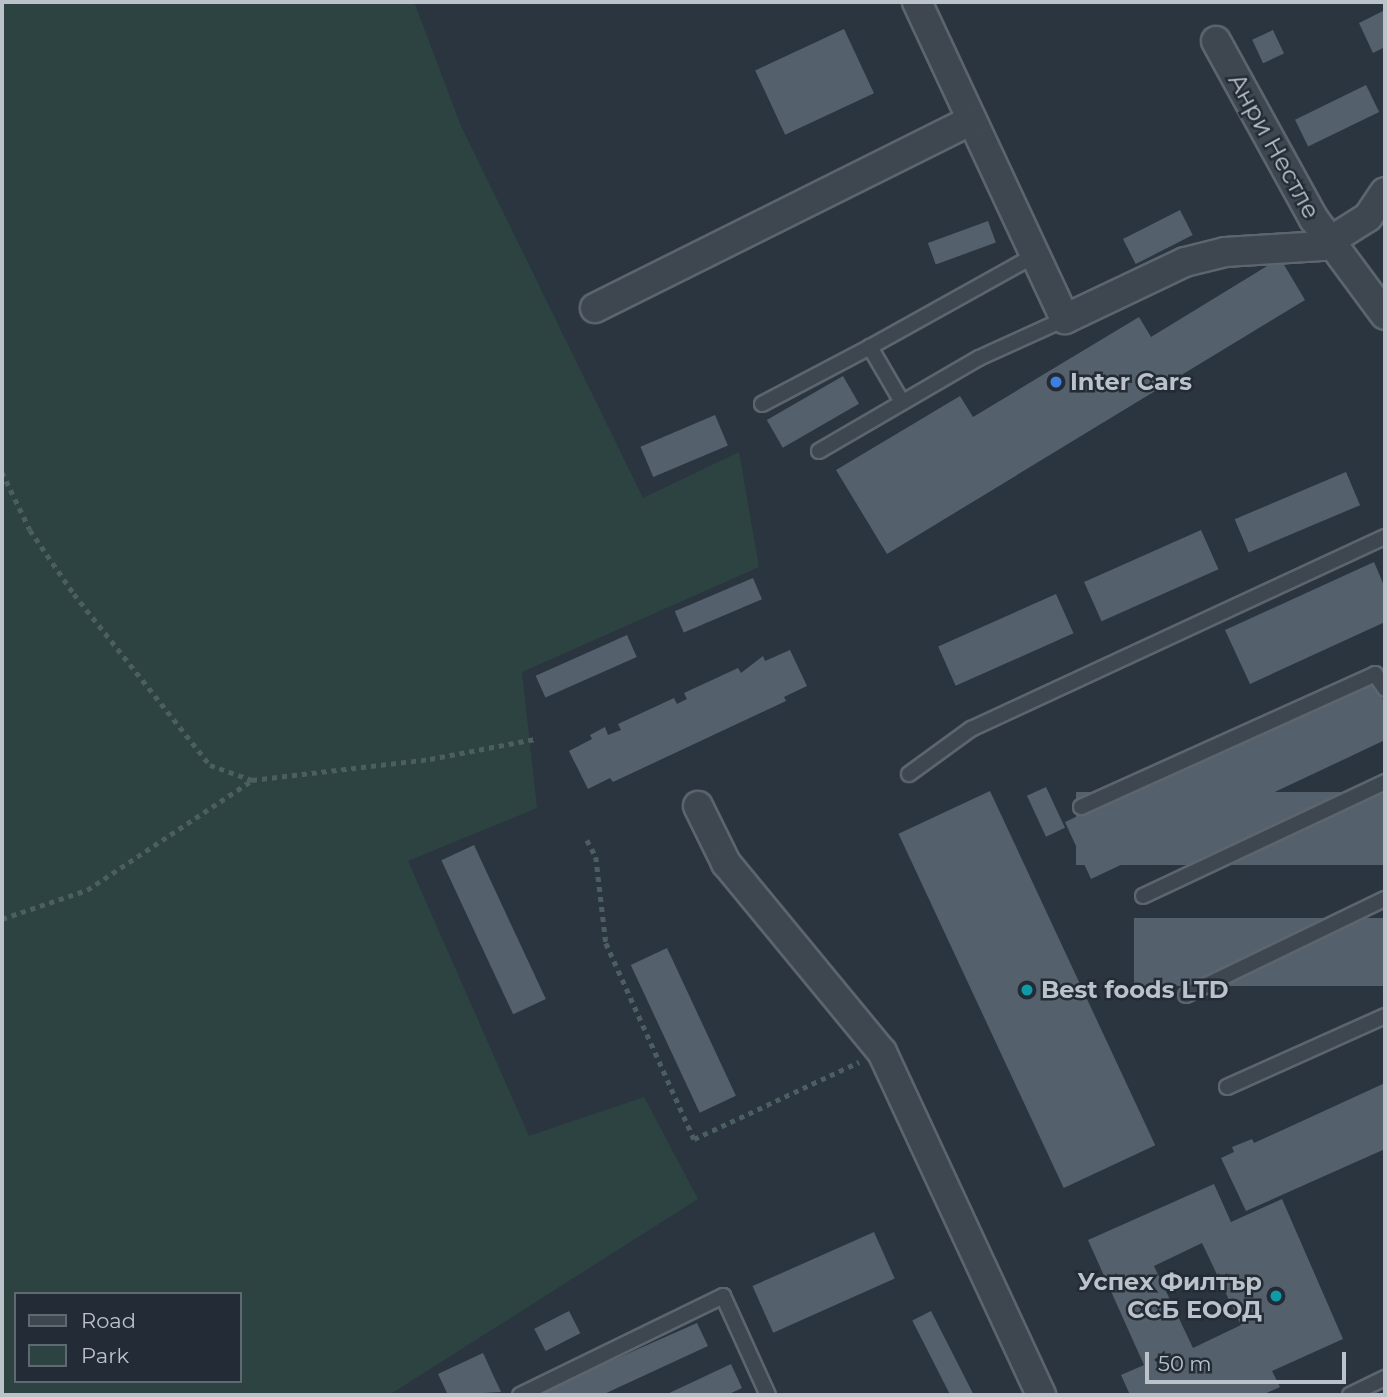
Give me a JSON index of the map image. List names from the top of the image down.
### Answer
{
  "streets": {
    "street": ["Анри Нестле"]
  },
  "places": ["Inter Cars", "Best foods LTD", "Успех Филтър ССБ ЕООД"],
  "legend": ["Road", "Park"],
  "scale_bar": "50 m"
}
